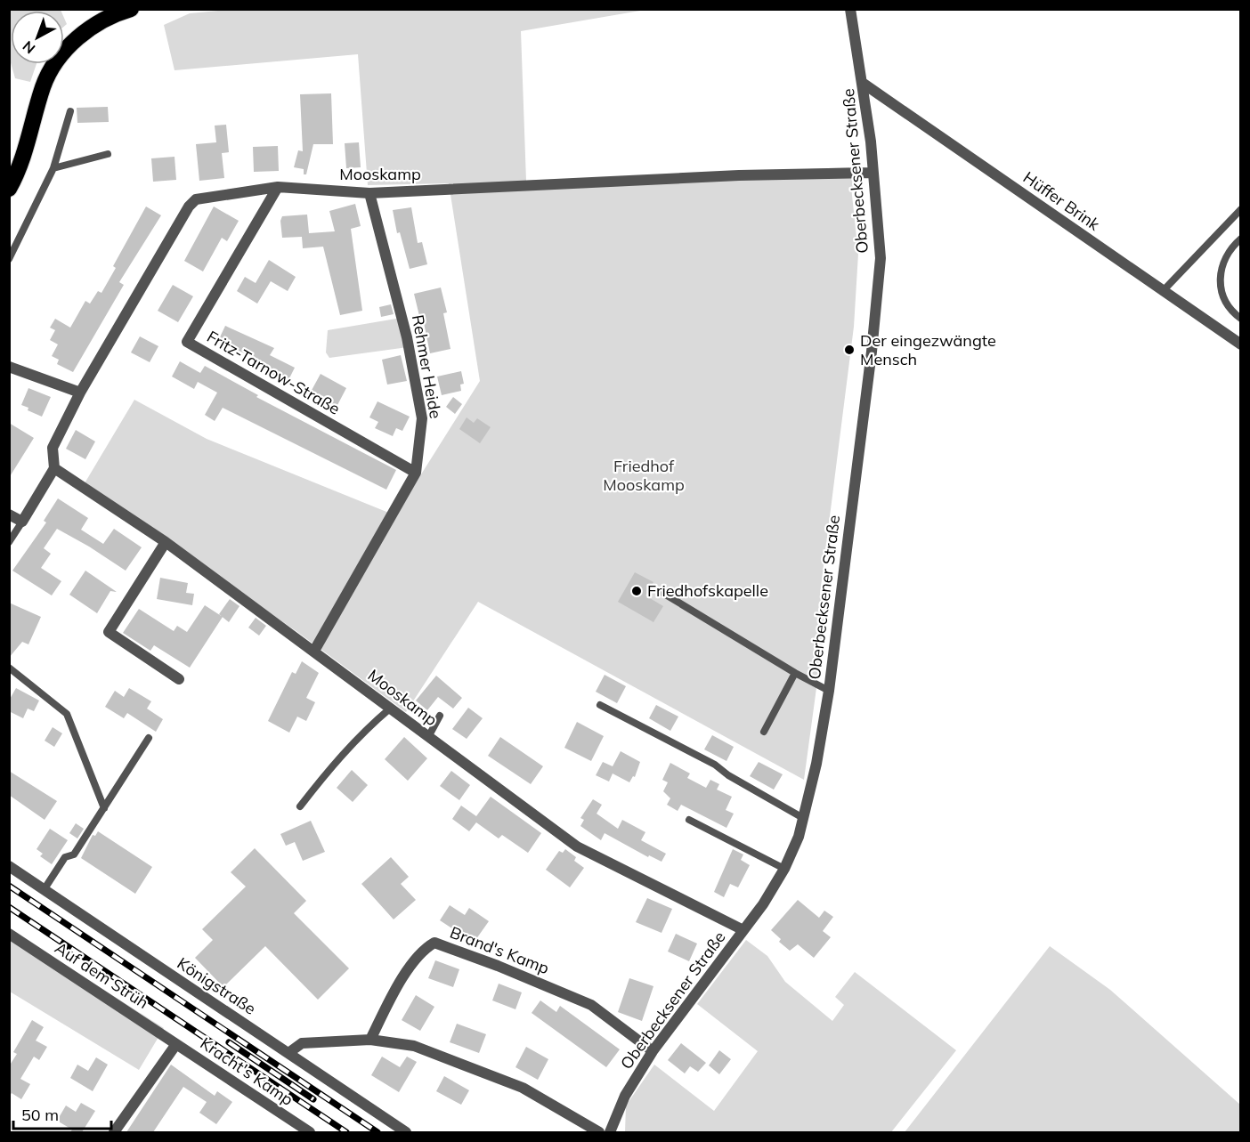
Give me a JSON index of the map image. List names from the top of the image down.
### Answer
{
  "streets": {
    "street": [
      "Oberbecksener Straße",
      "Mooskamp",
      "Hüffer Brink",
      "Rehmer Heide",
      "Fritz-Tarnow-Straße",
      "Brand's Kamp",
      "Auf dem Strüh",
      "Königstraße",
      "Kracht's Kamp"
    ]
  },
  "crossings": [
    ["Oberbecksener Straße", "Mooskamp"],
    ["Oberbecksener Straße", "Hüffer Brink"],
    ["Oberbecksener Straße", "Brand's Kamp"],
    ["Mooskamp", "Rehmer Heide"],
    ["Mooskamp", "Fritz-Tarnow-Straße"],
    ["Rehmer Heide", "Fritz-Tarnow-Straße"],
    ["Auf dem Strüh", "Kracht's Kamp"]
  ],
  "parks": ["Friedhof Mooskamp"],
  "places": ["Der eingezwängte Mensch", "Friedhofskapelle"],
  "scale_bar": "50 m",
  "north": "bottom left"
}
